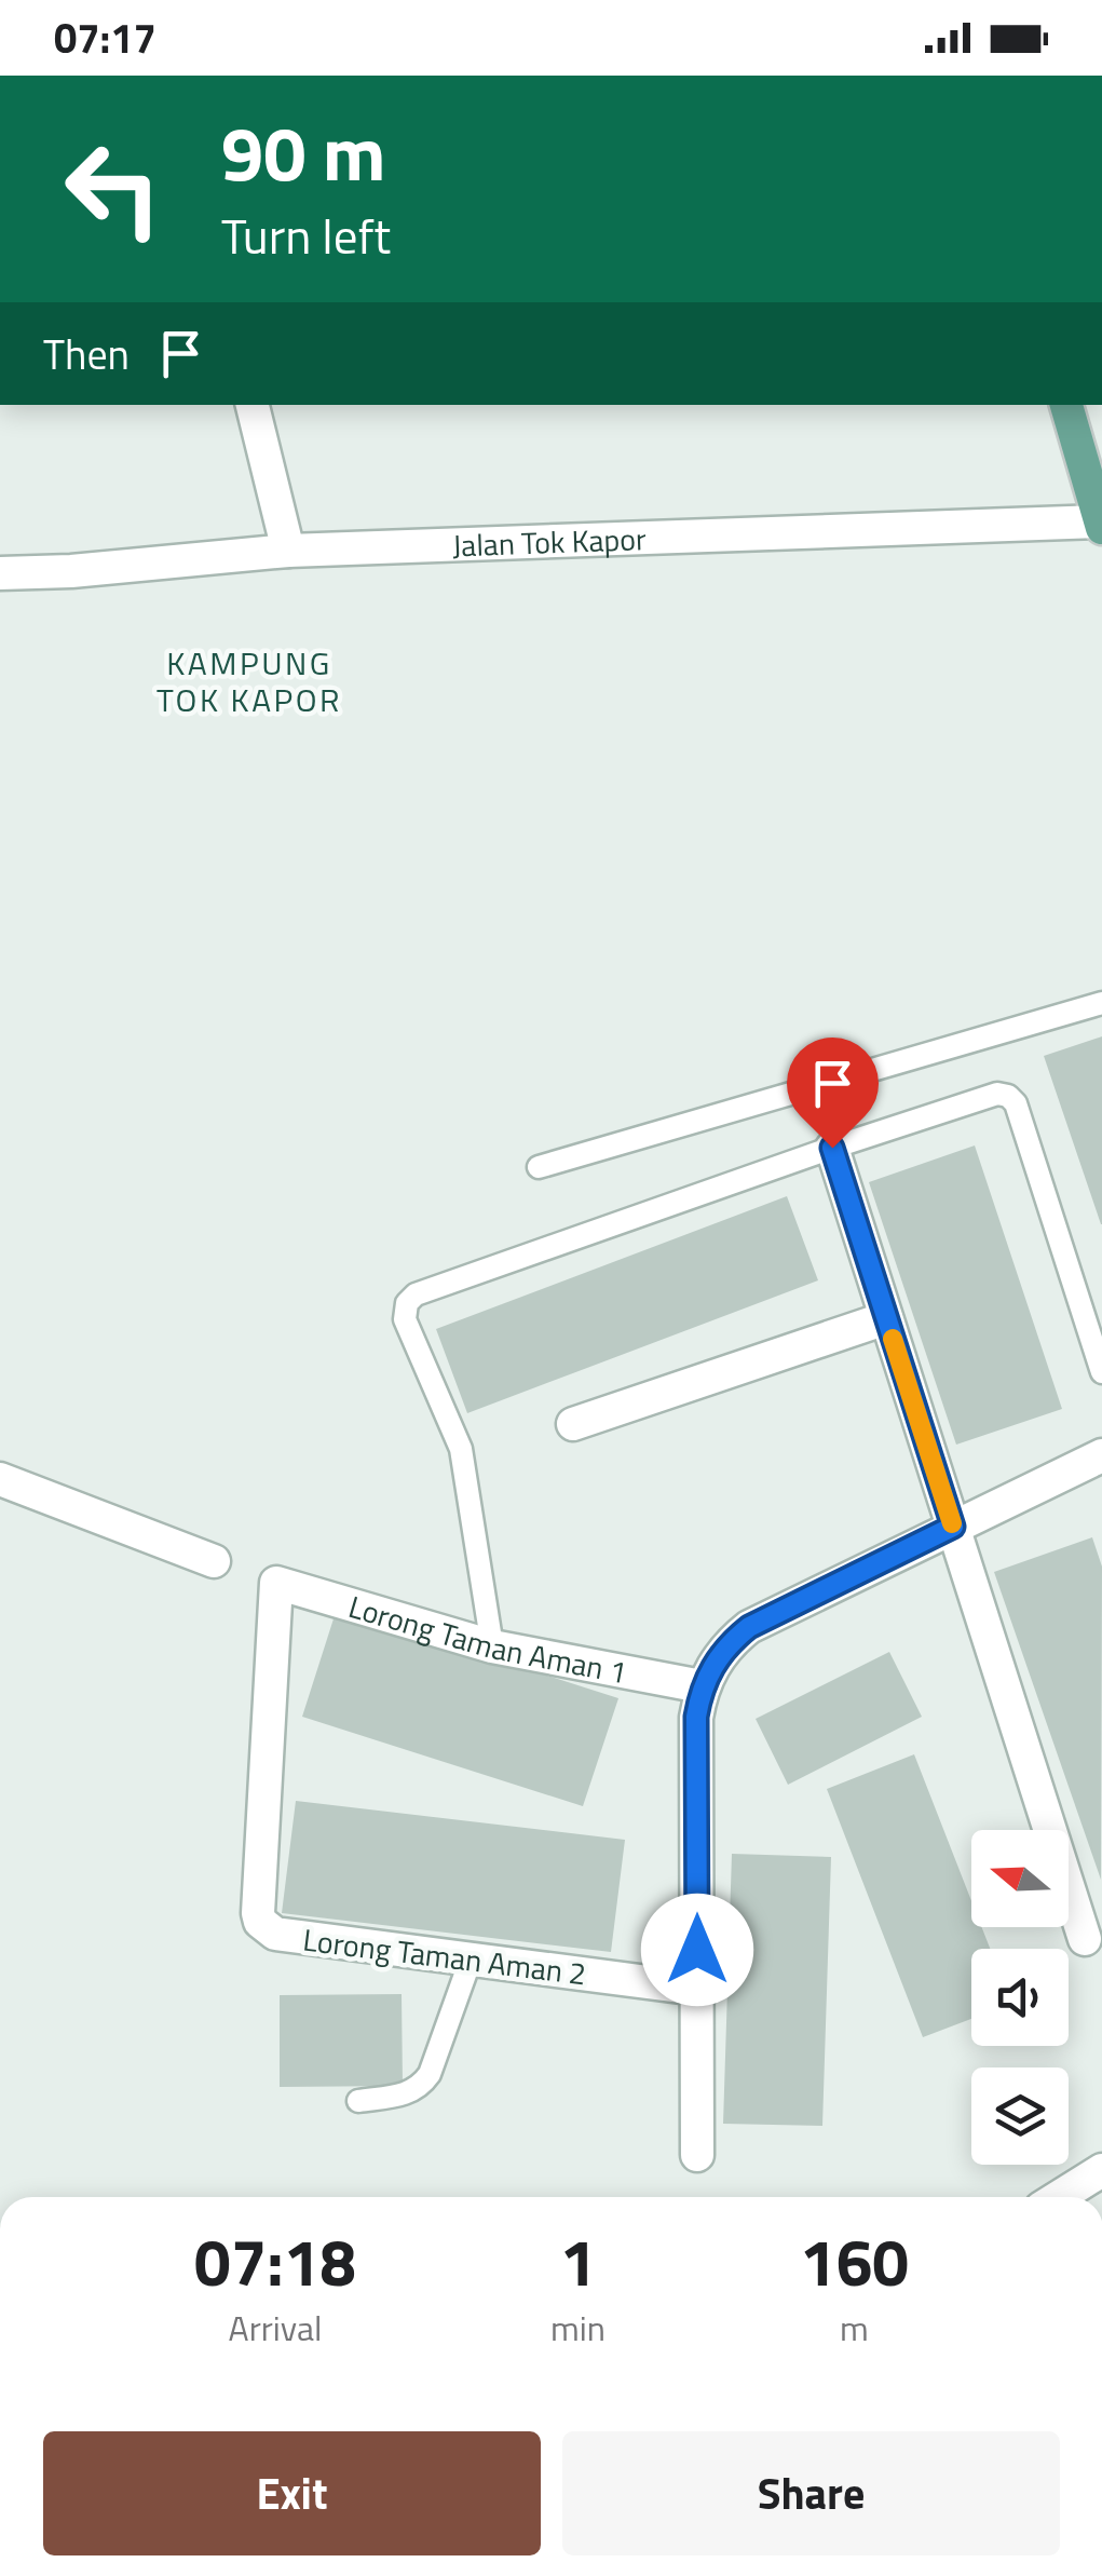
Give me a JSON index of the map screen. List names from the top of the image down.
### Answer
{
  "streets": {
    "street": ["Jalan Tok Kapor", "Lorong Taman Aman 1", "Lorong Taman Aman 2"]
  },
  "crossings": [
    ["Lorong Taman Aman 1", "Lorong Taman Aman 2"]
  ],
  "districts": ["KAMPUNG TOK KAPOR"],
  "north": "left",
  "page": {
    "status": "07:17",
    "turn": ["90 m", "Turn left"],
    "then": "Then",
    "eta": [
      "07:18",
      "Arrival",
      "1",
      "min",
      "160",
      "m"
    ],
    "buttons": ["Exit", "Share"]
  }
}
